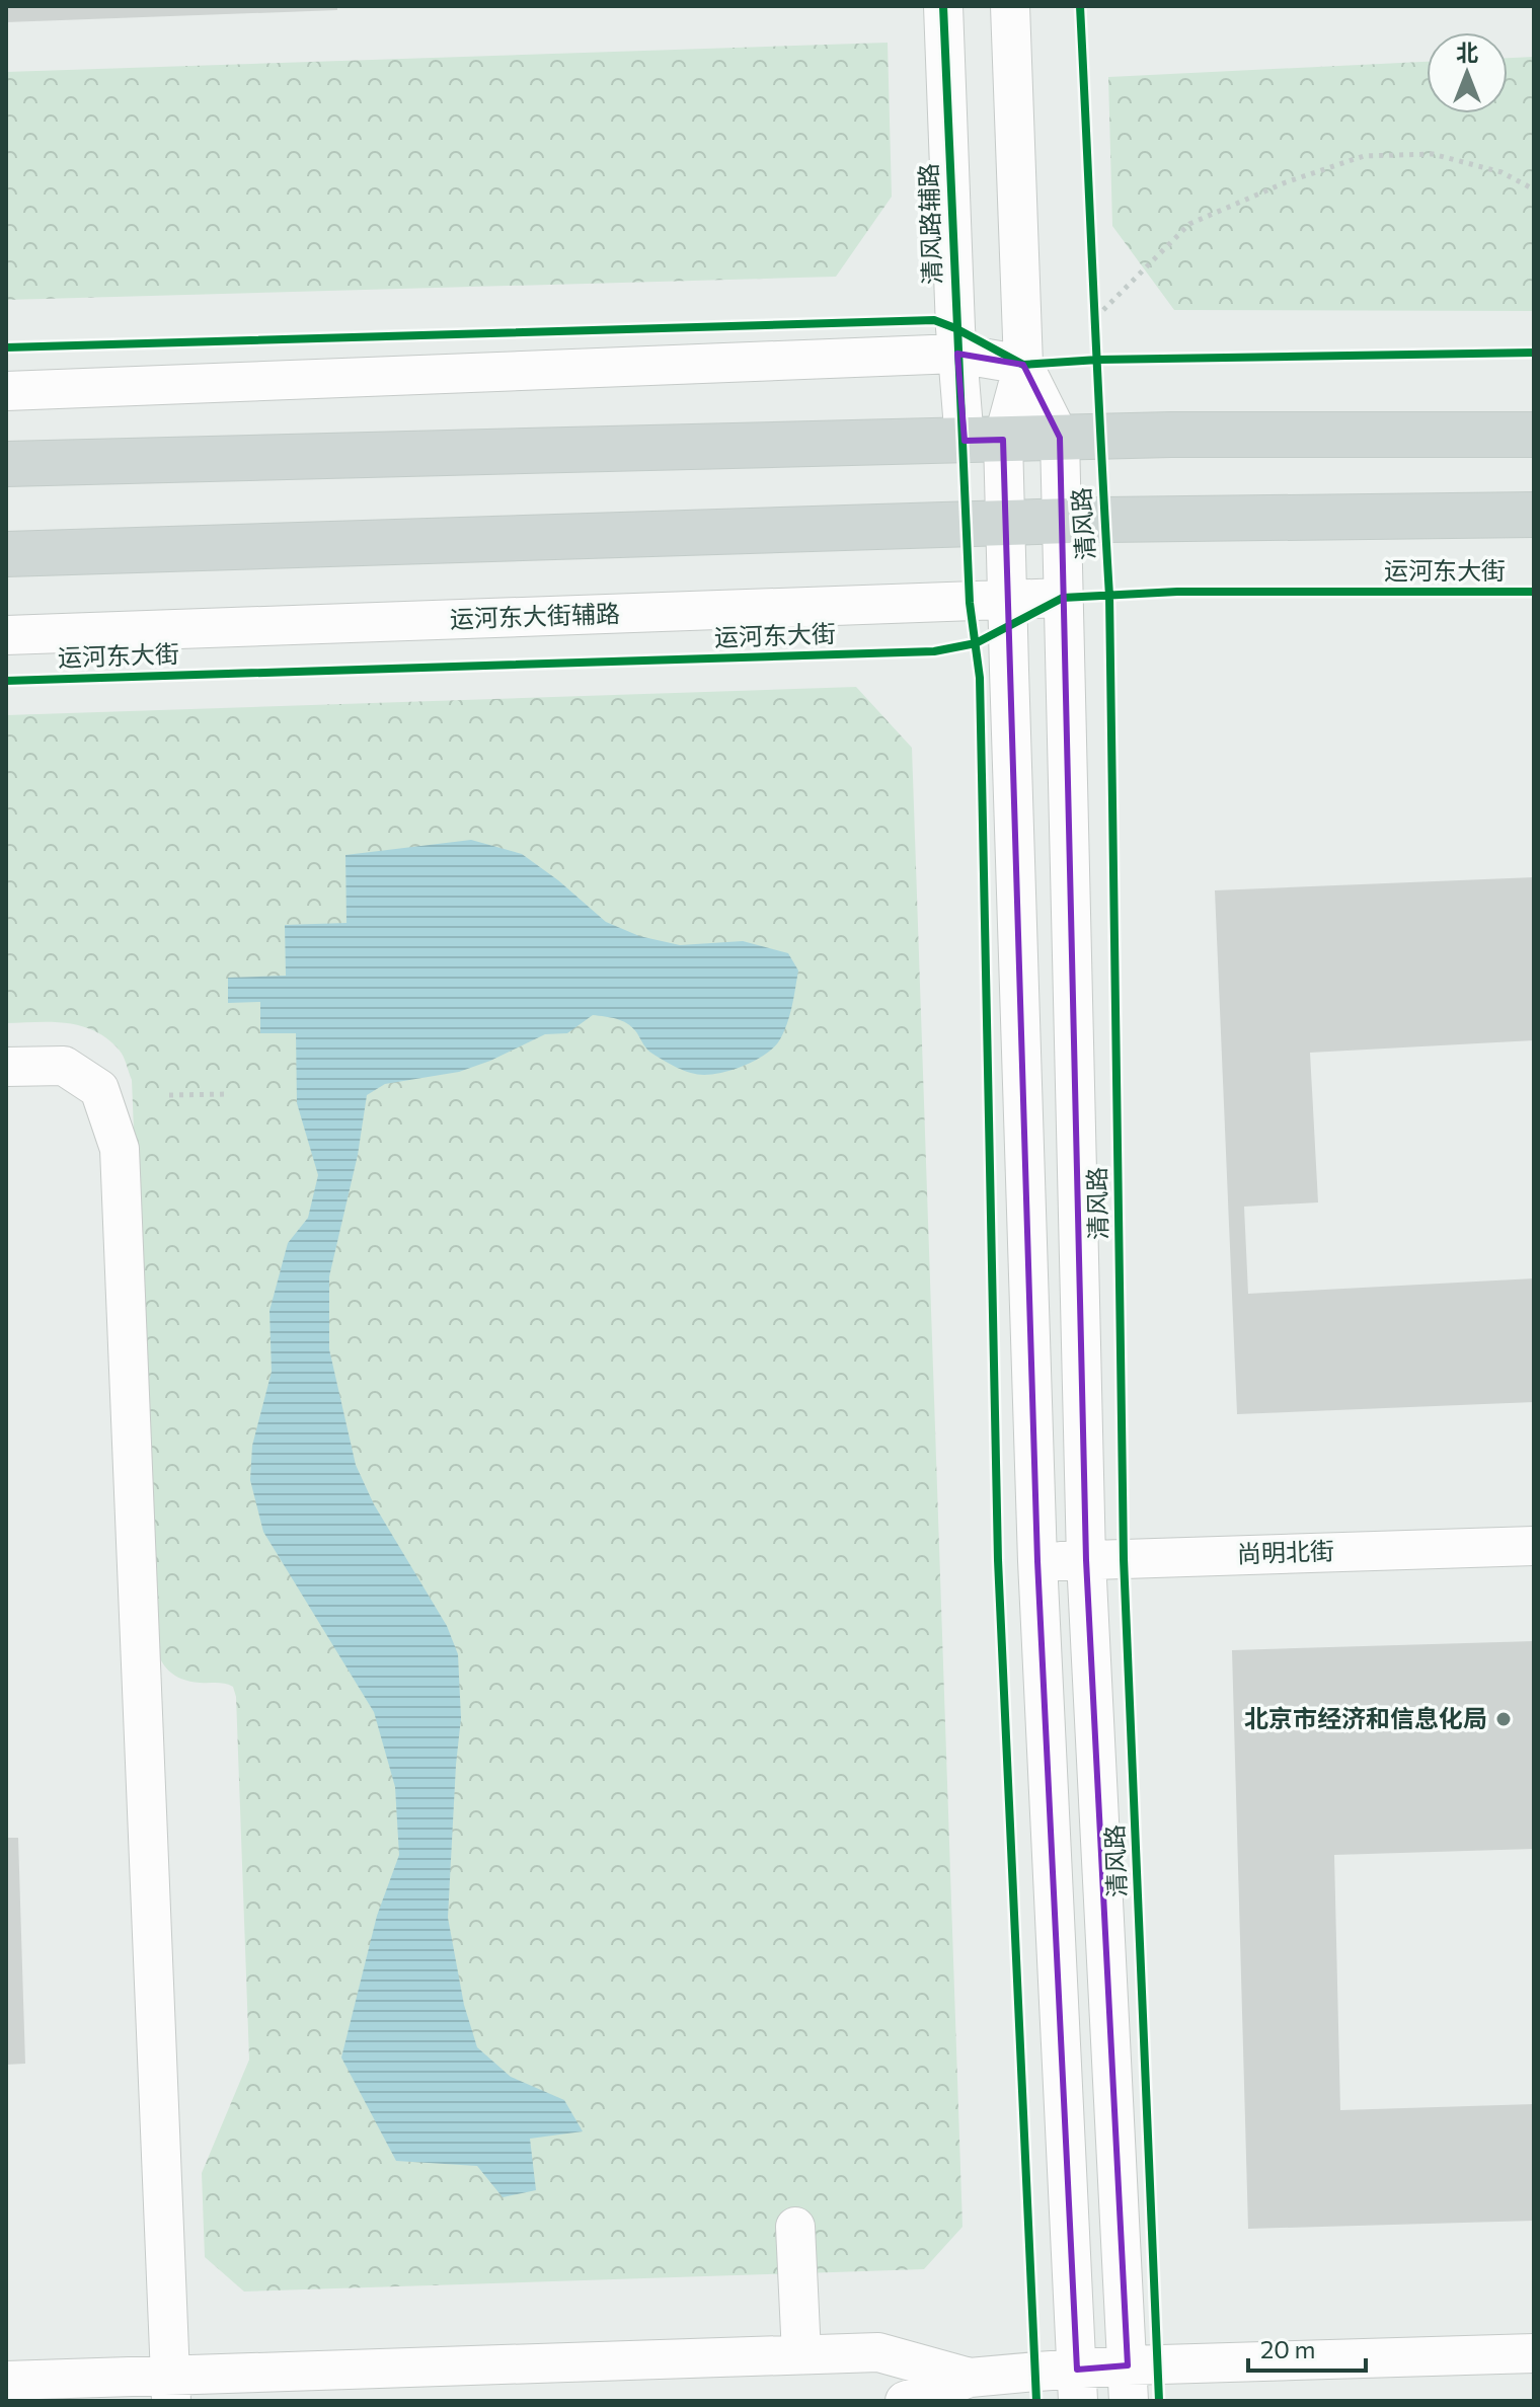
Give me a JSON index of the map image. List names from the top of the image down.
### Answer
{
  "streets": {
    "street": [
      "清风路辅路",
      "清风路",
      "运河东大街辅路",
      "尚明北街"
    ],
    "cycle path": ["运河东大街"]
  },
  "crossings": [
    ["清风路辅路", "清风路"],
    ["清风路", "运河东大街辅路"],
    ["清风路", "尚明北街"]
  ],
  "places": ["北京市经济和信息化局"],
  "scale_bar": "20 m",
  "north": "top"
}
